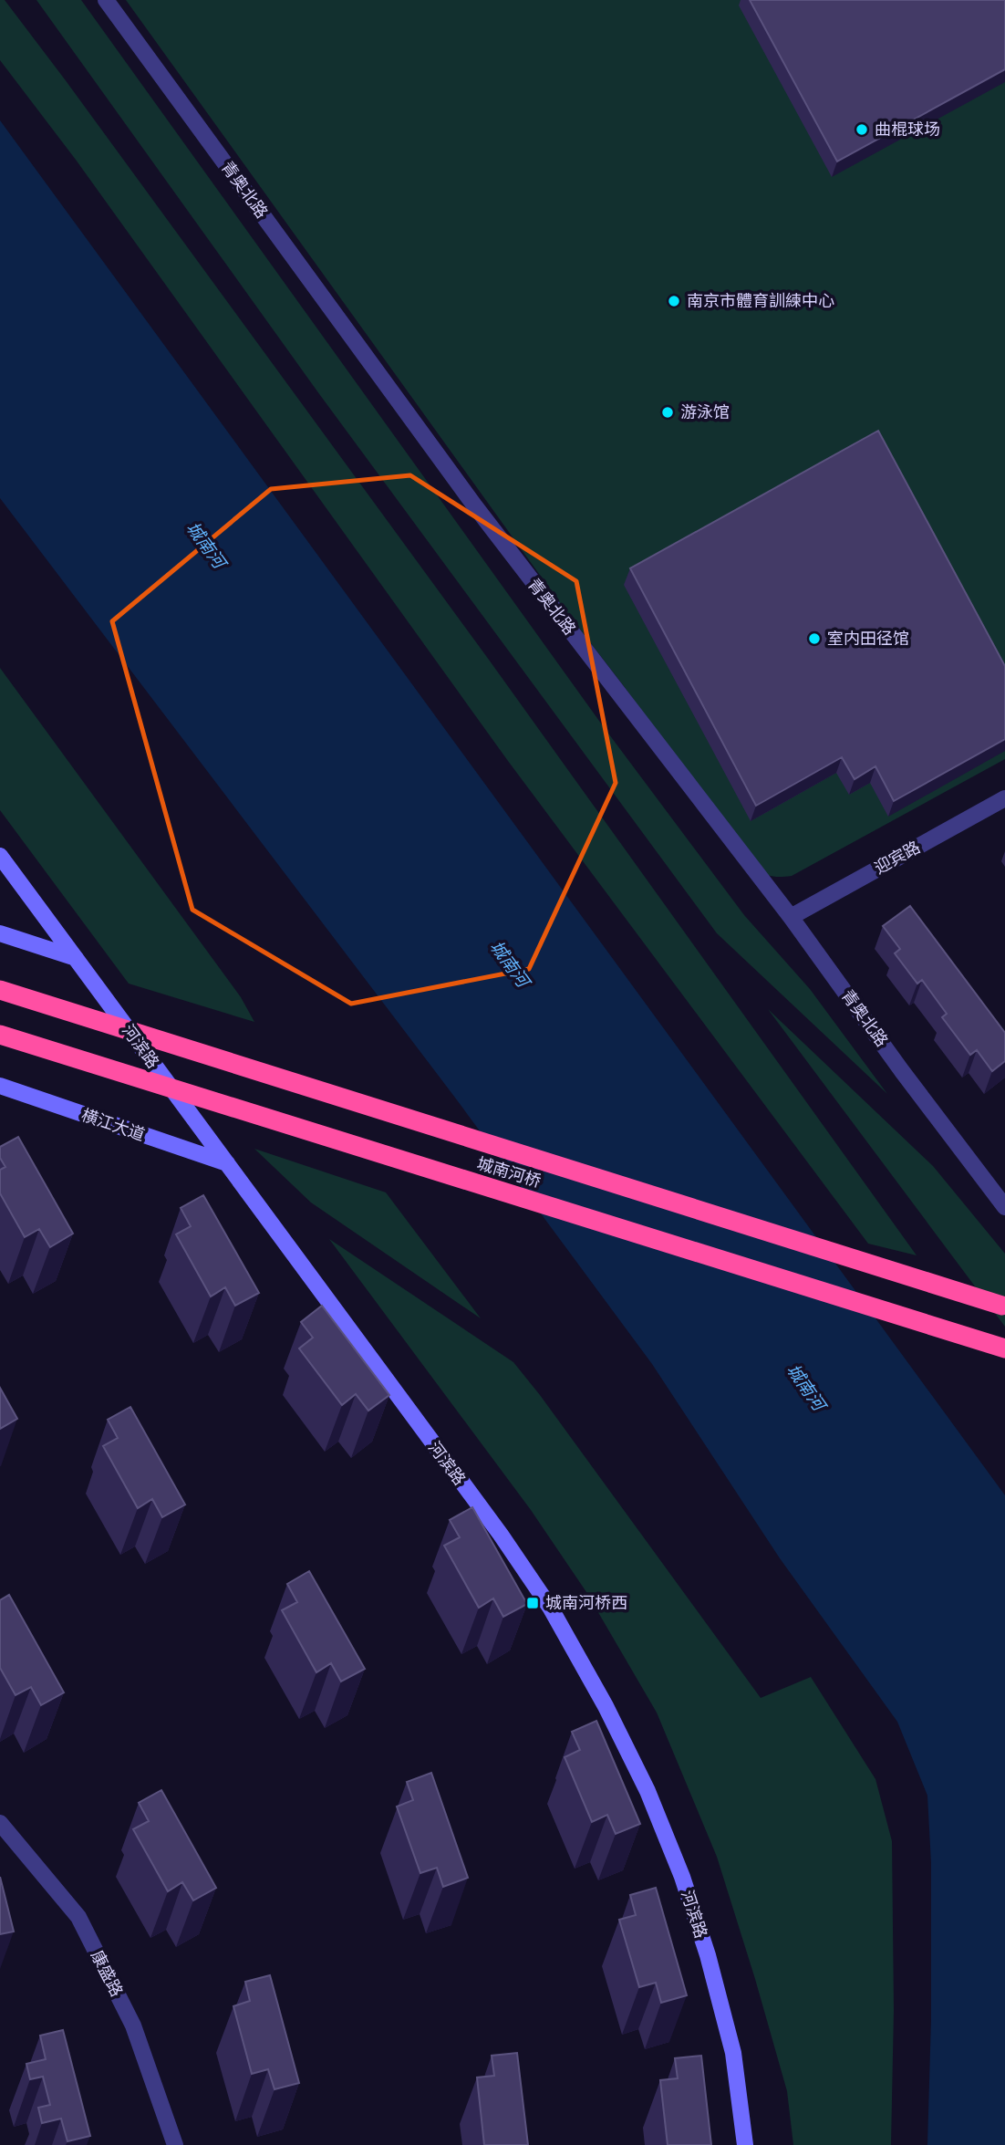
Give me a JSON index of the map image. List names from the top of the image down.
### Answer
{
  "streets": {
    "highway": ["城南河桥"],
    "street": [
      "青奥北路",
      "迎宾路",
      "河滨路",
      "横江大道",
      "康盛路"
    ]
  },
  "crossings": [
    ["青奥北路", "迎宾路"],
    ["河滨路", "横江大道"]
  ],
  "water": ["城南河"],
  "places": {
    "other": [
      "曲棍球场",
      "南京市體育訓練中心",
      "游泳馆",
      "室内田径馆"
    ],
    "transit": ["城南河桥西"]
  }
}
